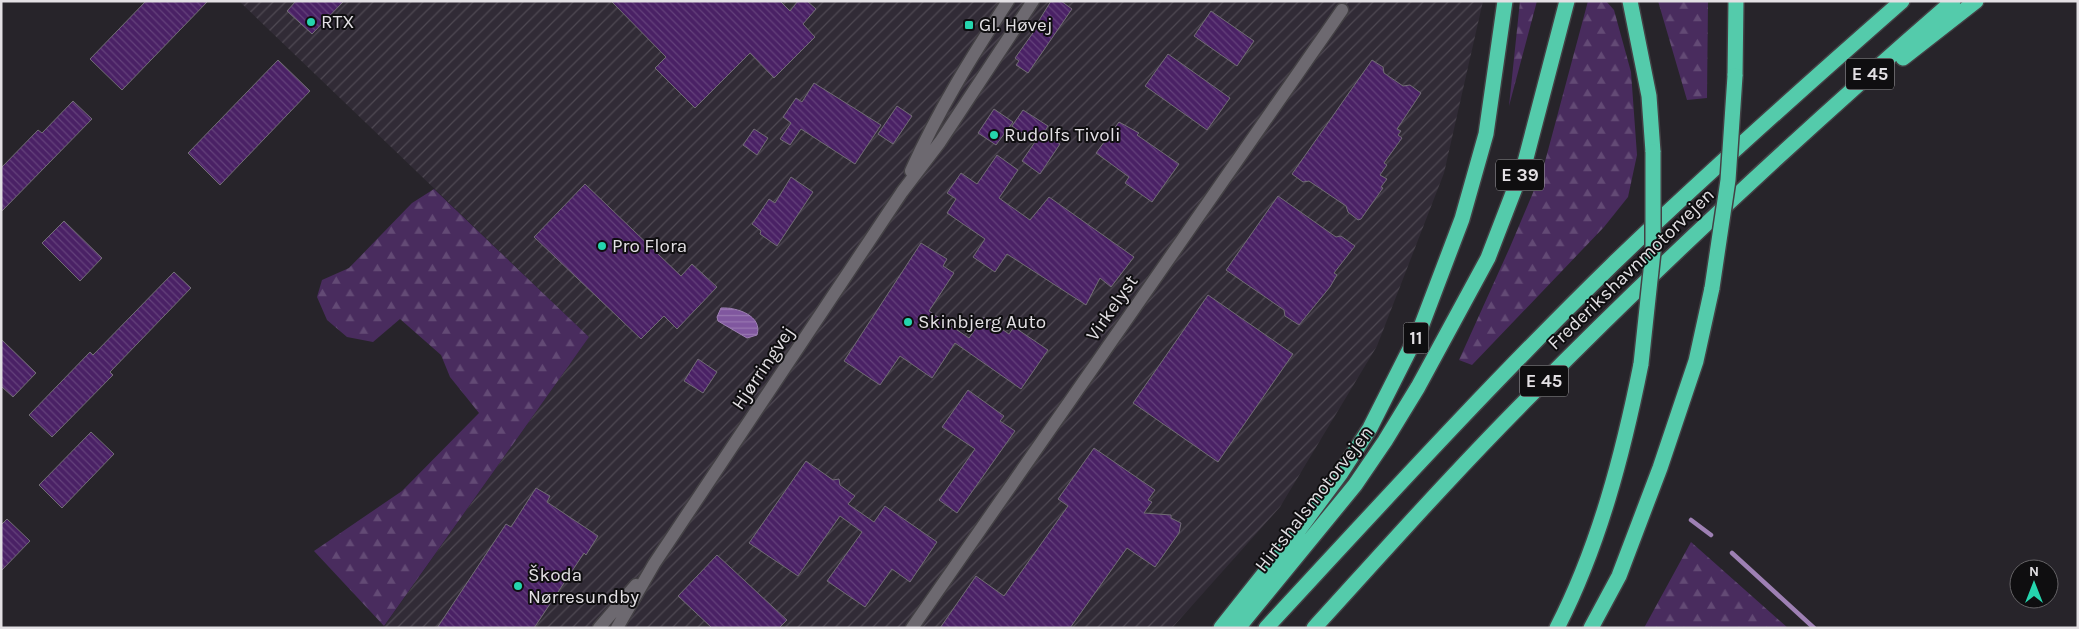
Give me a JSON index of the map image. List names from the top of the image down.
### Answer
{
  "streets": {
    "highway": [
      "E 45",
      "E 39",
      "Frederikshavnmotorvejen",
      "11",
      "Hirtshalsmotorvejen"
    ],
    "main road": ["Virkelyst", "Hjørringvej"]
  },
  "places": {
    "other": [
      "RTX",
      "Rudolfs Tivoli",
      "Pro Flora",
      "Skinbjerg Auto",
      "Škoda Nørresundby"
    ],
    "transit": ["Gl. Høvej"]
  },
  "north": "top"
}
